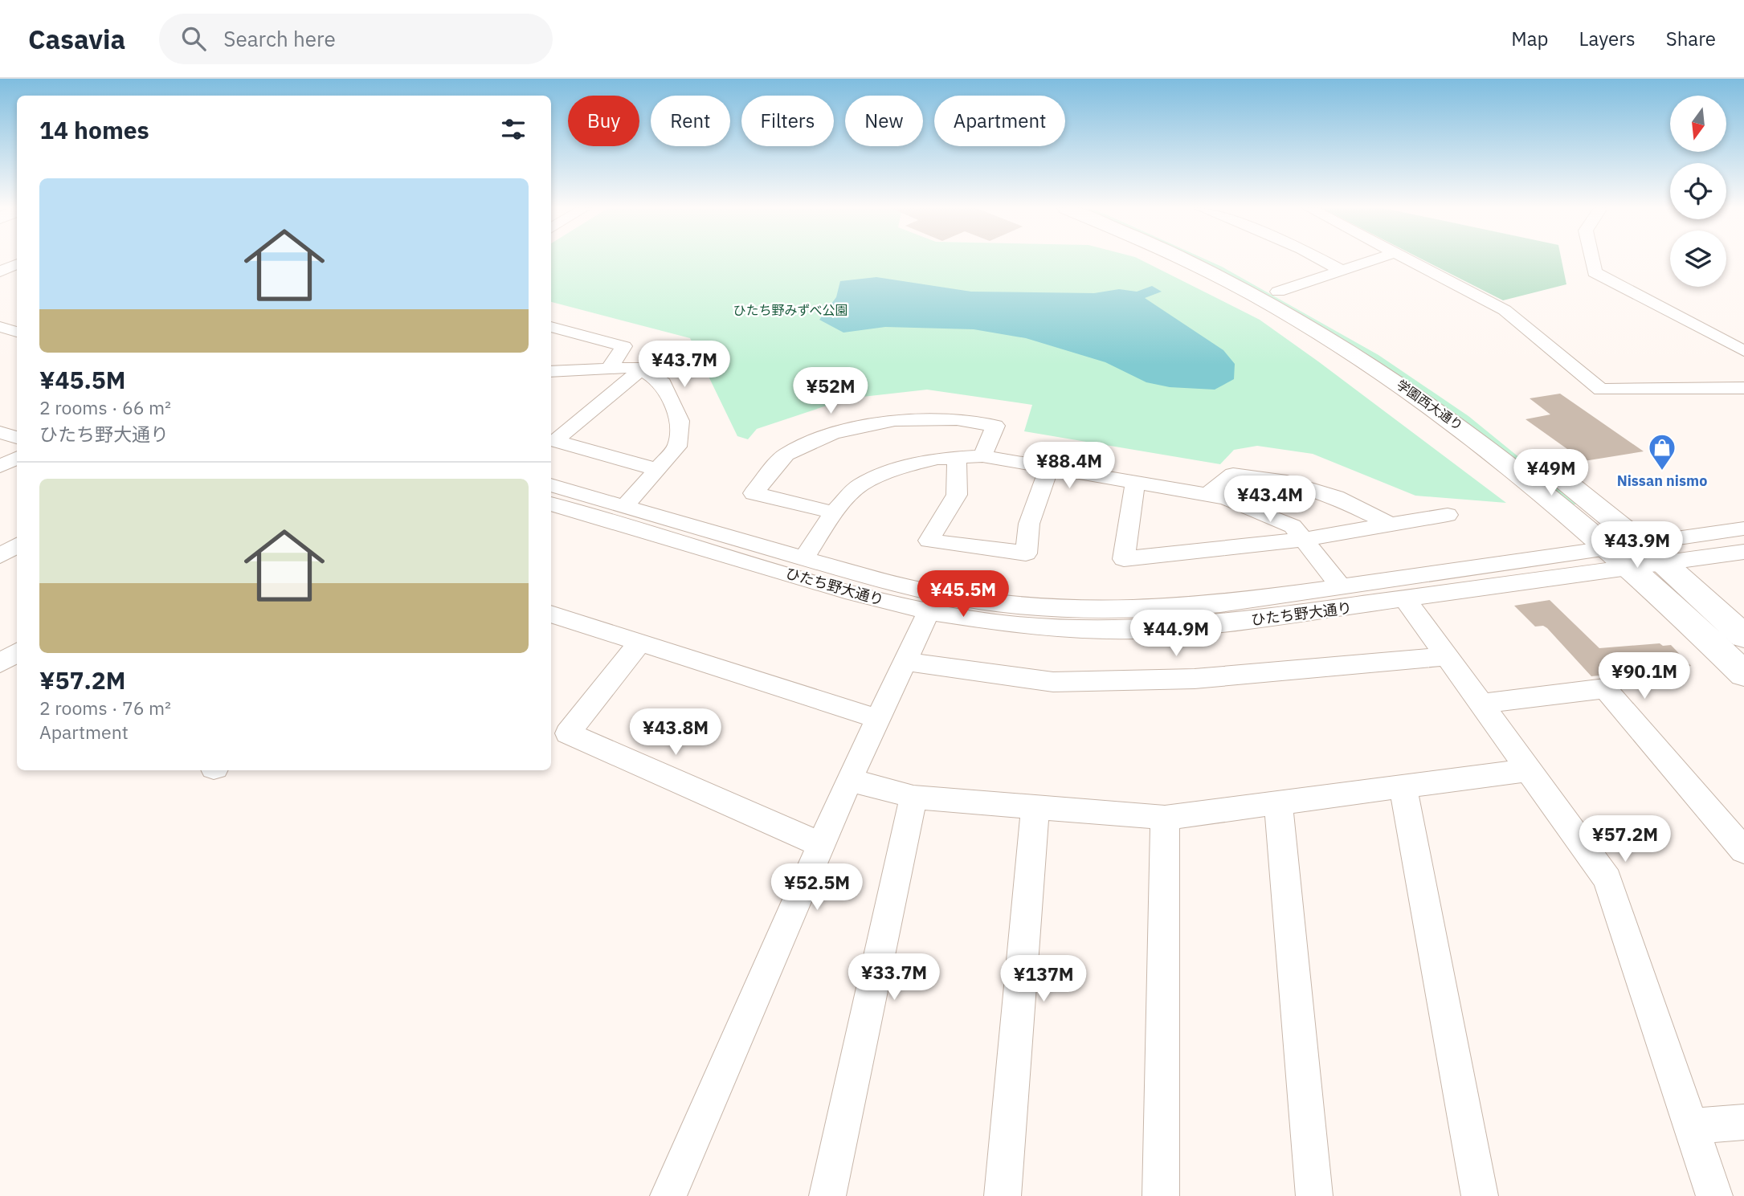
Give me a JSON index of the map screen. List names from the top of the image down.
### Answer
{
  "streets": {
    "main road": ["学園西大通り"],
    "street": ["ひたち野大通り"]
  },
  "crossings": [
    ["学園西大通り", "ひたち野大通り"]
  ],
  "parks": ["ひたち野みずべ公園"],
  "places": {
    "shop": ["Nissan nismo"]
  },
  "north": "bottom",
  "page": {
    "header": "Casavia",
    "search": "Search here",
    "nav": ["Map", "Layers", "Share"],
    "chip": [
      "Buy",
      "Rent",
      "Filters",
      "New",
      "Apartment"
    ],
    "heading": "14 homes",
    "list": [
      {
        "name": "¥45.5M",
        "note": "2 rooms · 66 m² · ひたち野大通り"
      },
      {
        "name": "¥57.2M",
        "note": "2 rooms · 76 m² · Apartment"
      }
    ],
    "price": [
      "¥43.7M",
      "¥52M",
      "¥88.4M",
      "¥49M",
      "¥43.4M",
      "¥43.9M",
      "¥45.5M",
      "¥44.9M",
      "¥90.1M",
      "¥43.8M",
      "¥57.2M",
      "¥52.5M",
      "¥33.7M",
      "¥137M"
    ]
  }
}
